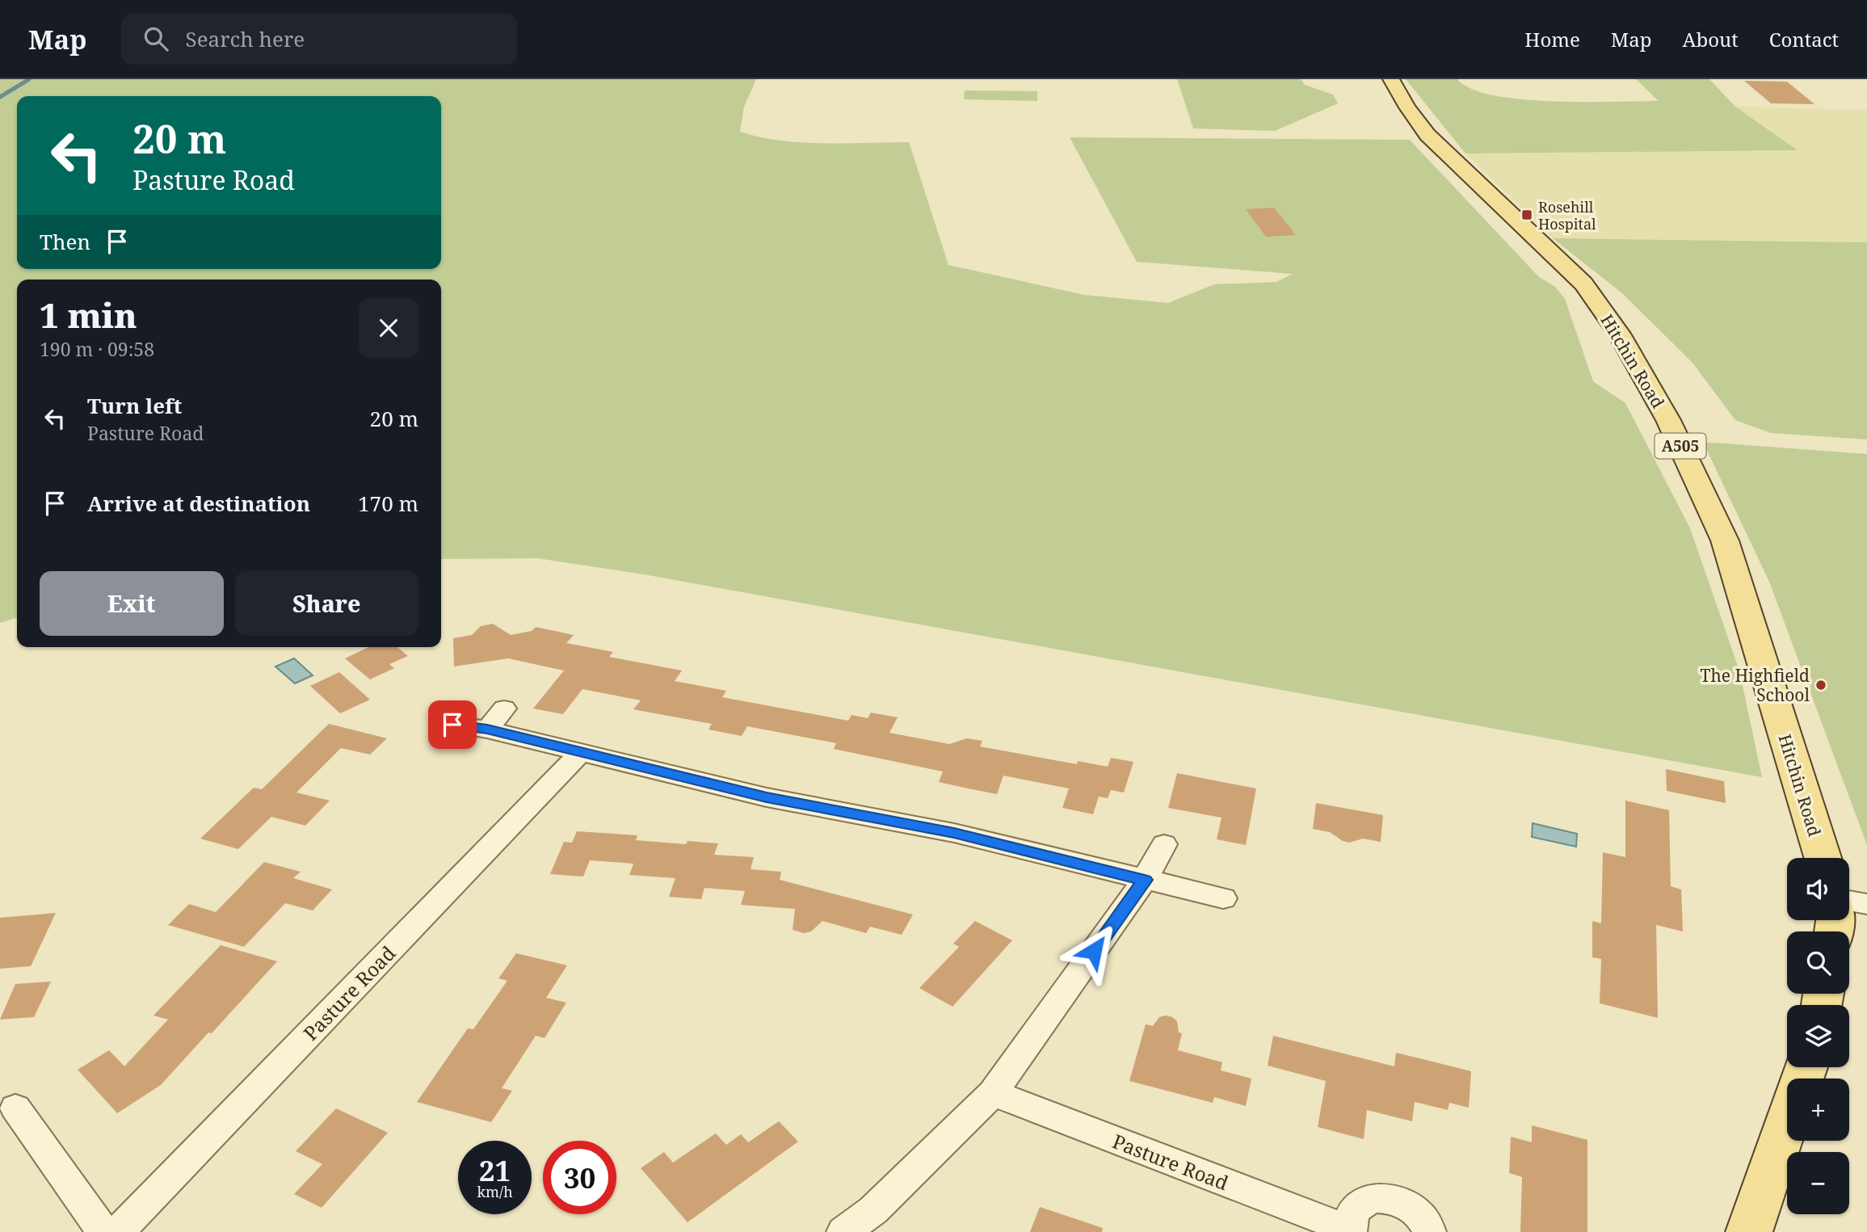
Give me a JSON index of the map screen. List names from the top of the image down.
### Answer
{
  "streets": {
    "main road": ["Hitchin Road", "A505"],
    "street": ["Pasture Road"]
  },
  "places": {
    "transit": ["Rosehill Hospital"],
    "other": ["The Highfield School"]
  },
  "page": {
    "header": "Map",
    "search": "Search here",
    "nav": [
      "Home",
      "Map",
      "About",
      "Contact"
    ],
    "turn": ["20 m", "Pasture Road"],
    "then": "Then",
    "heading": ["1 min", "190 m · 09:58"],
    "list": [
      {
        "name": "Turn left",
        "note": "Pasture Road",
        "value": "20 m"
      },
      {
        "name": "Arrive at destination",
        "value": "170 m"
      }
    ],
    "buttons": ["Exit", "Share"],
    "map_buttons": ["+", "−"],
    "speed": "21 km/h",
    "limit": "30"
  }
}
